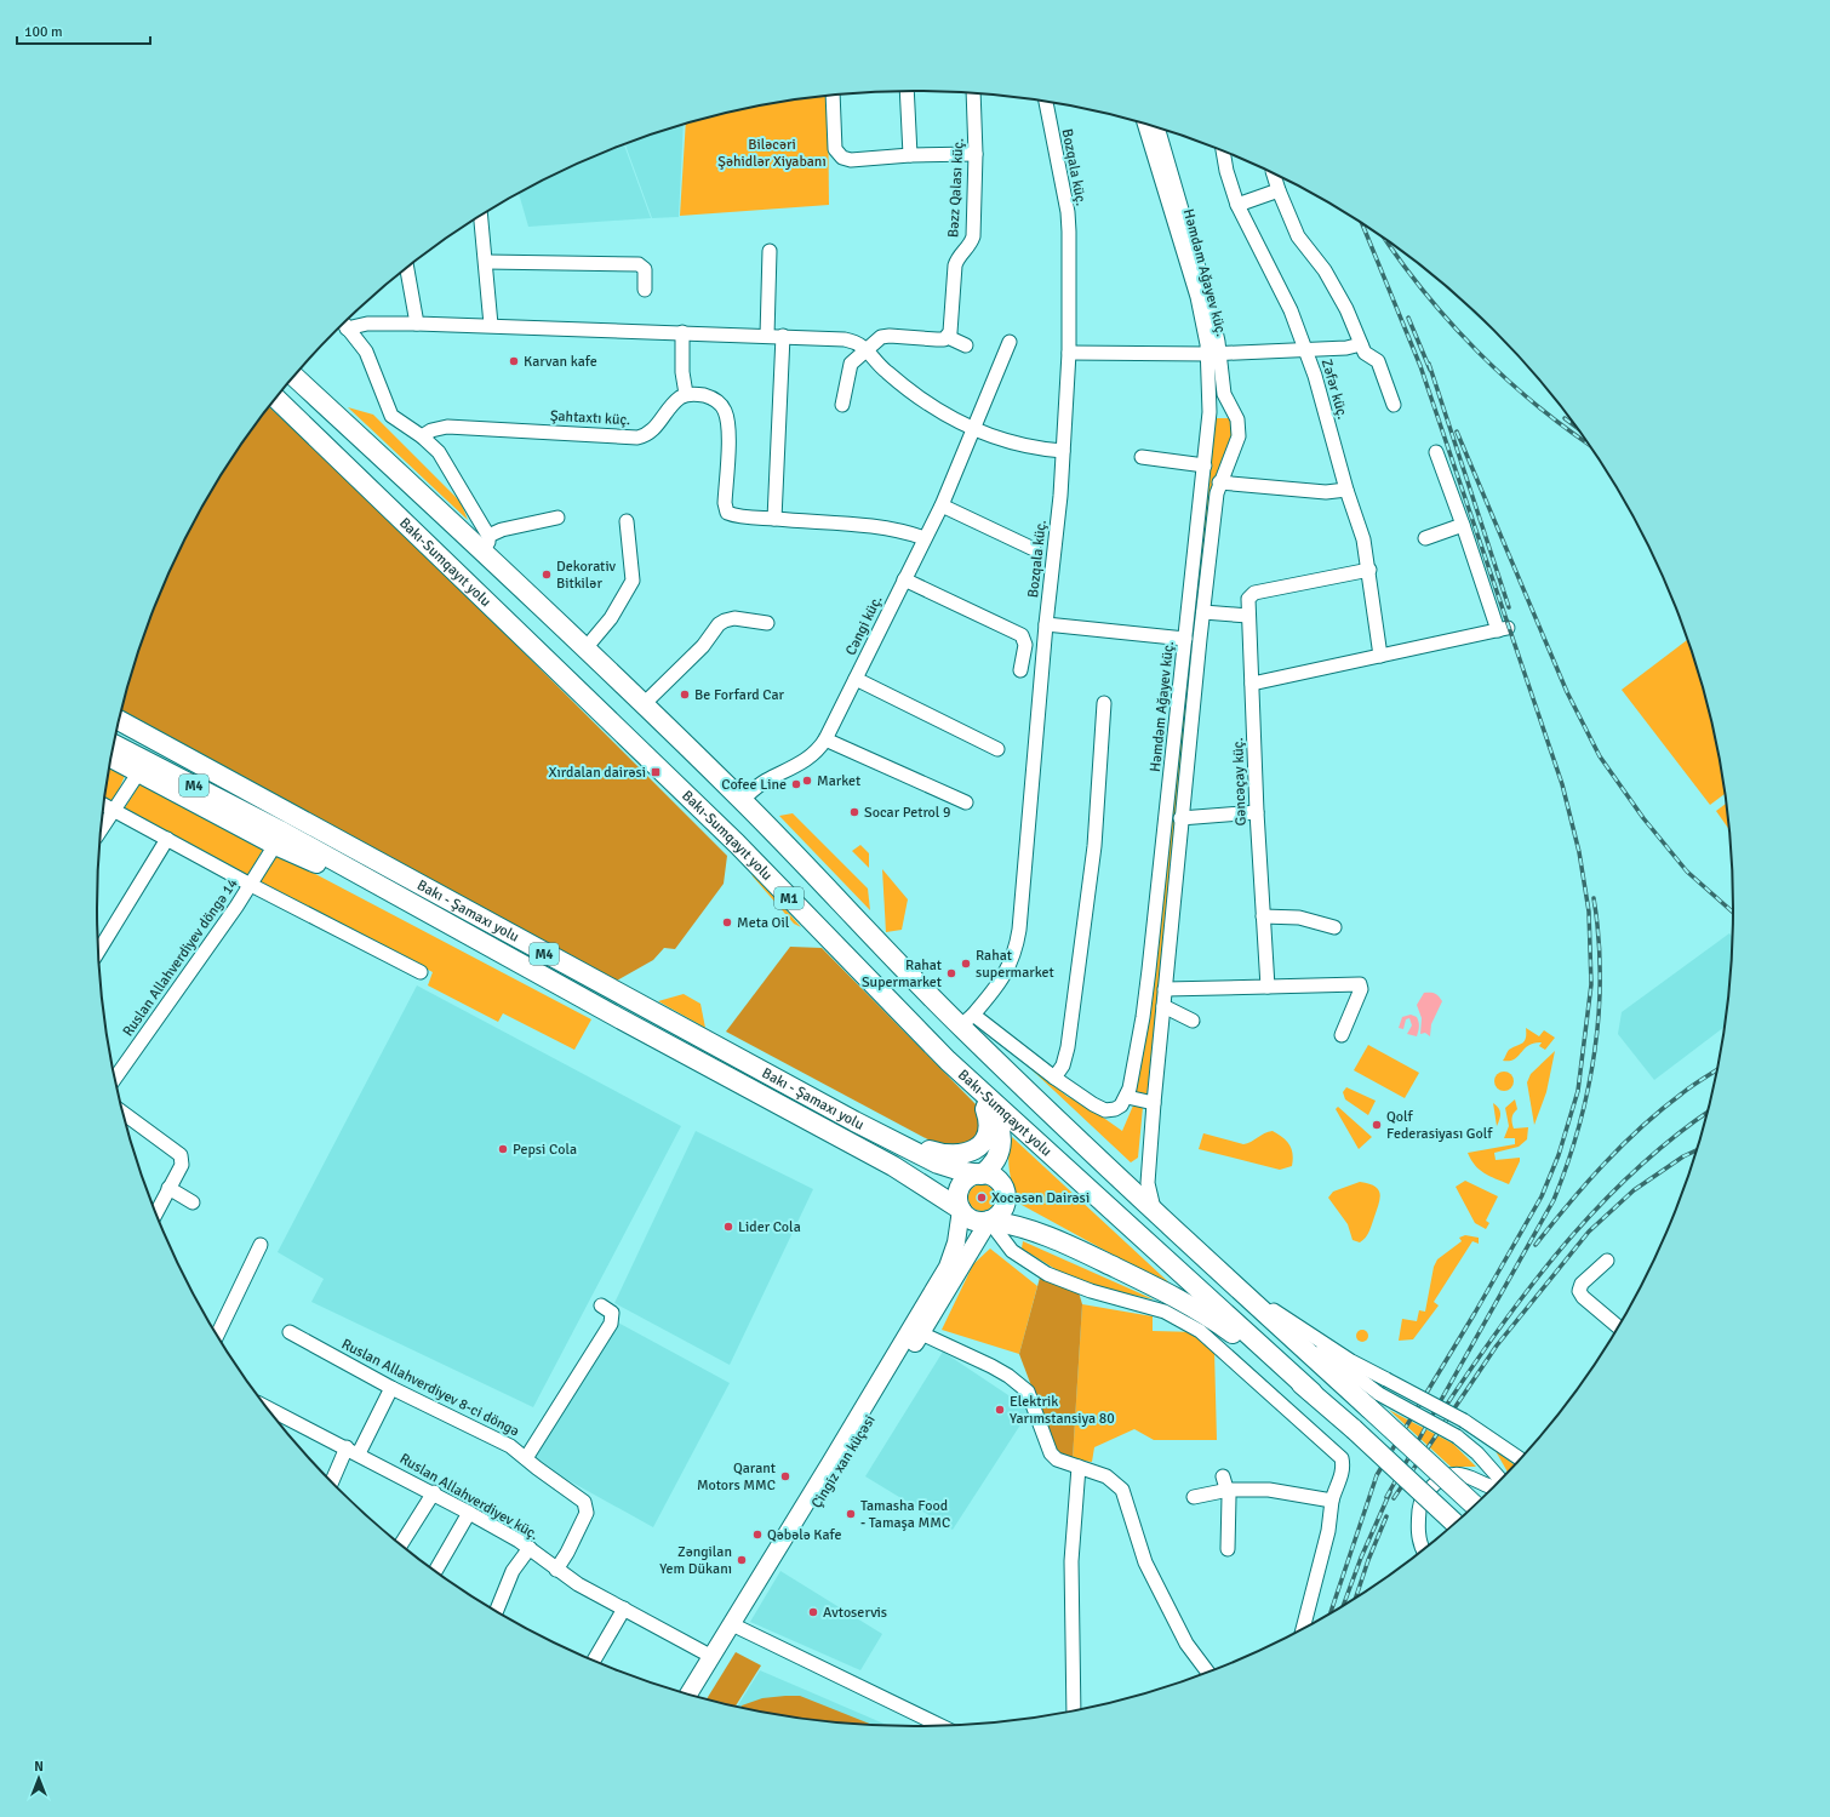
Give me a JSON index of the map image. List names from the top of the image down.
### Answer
{
  "streets": {
    "highway": [
      "Bakı-Sumqayıt yolu",
      "M4",
      "M1",
      "Bakı - Şamaxı yolu"
    ],
    "main road": ["Çingiz xan küçəsi"],
    "street": [
      "Bozqala küç.",
      "Bəzz Qalası küç.",
      "Həmdəm Ağayev küç.",
      "Zəfər küç.",
      "Şahtaxtı küç.",
      "Cəngi küç.",
      "Gəncəçay küç.",
      "Ruslan Allahverdiyev döngə 14",
      "Ruslan Allahverdiyev 8-ci döngə",
      "Ruslan Allahverdiyev küç."
    ]
  },
  "crossings": [
    ["Bozqala küç.", "Bakı-Sumqayıt yolu"],
    ["Zəfər küç.", "Gəncəçay küç."],
    ["Bakı-Sumqayıt yolu", "Cəngi küç."],
    ["Bakı - Şamaxı yolu", "Ruslan Allahverdiyev döngə 14"],
    ["Bakı - Şamaxı yolu", "Çingiz xan küçəsi"],
    ["Ruslan Allahverdiyev 8-ci döngə", "Ruslan Allahverdiyev küç."],
    ["Çingiz xan küçəsi", "Ruslan Allahverdiyev küç."]
  ],
  "parks": ["Biləcəri Şəhidlər Xiyabanı"],
  "places": {
    "other": [
      "Karvan kafe",
      "Dekorativ Bitkilər",
      "Be Forfard Car",
      "Market",
      "Cofee Line",
      "Socar Petrol 9",
      "Meta Oil",
      "Rahat supermarket",
      "Rahat Supermarket",
      "Qolf Federasiyası Golf",
      "Pepsi Cola",
      "Xocəsən Dairəsi",
      "Lider Cola",
      "Elektrik Yarımstansiya 80",
      "Qarant Motors MMC",
      "Tamasha Food - Tamaşa MMC",
      "Qəbələ Kafe",
      "Zəngilan Yem Dükanı",
      "Avtoservis"
    ],
    "transit": ["Xırdalan dairəsi"]
  },
  "scale_bar": "100 m",
  "north": "top"
}
